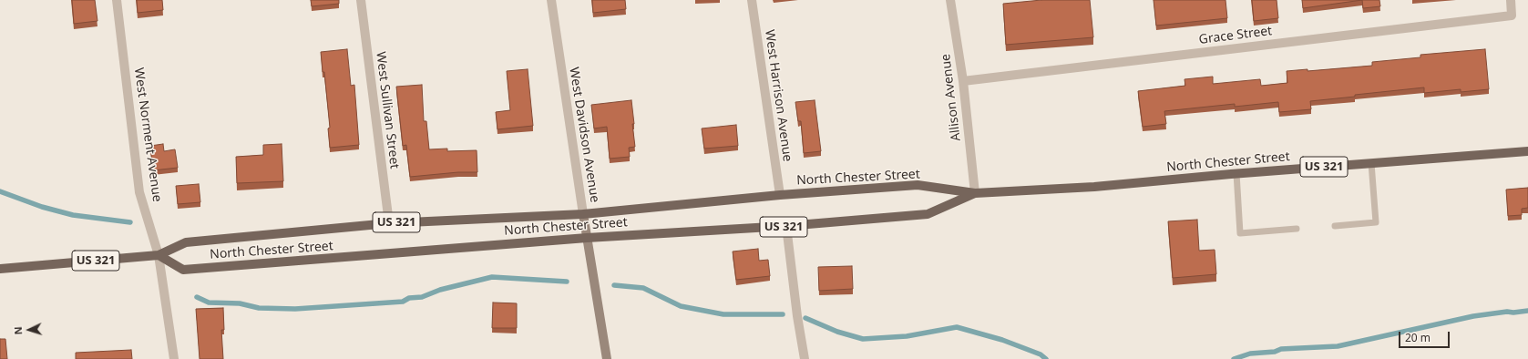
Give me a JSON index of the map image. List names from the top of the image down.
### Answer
{
  "streets": {
    "main road": ["North Chester Street", "US 321"],
    "street": [
      "Grace Street",
      "West Harrison Avenue",
      "Allison Avenue",
      "West Sullivan Street",
      "West Norment Avenue",
      "West Davidson Avenue"
    ]
  },
  "crossings": [
    ["Grace Street", "Allison Avenue"],
    ["West Harrison Avenue", "North Chester Street"],
    ["Allison Avenue", "North Chester Street"],
    ["West Sullivan Street", "North Chester Street"],
    ["West Norment Avenue", "North Chester Street"],
    ["West Davidson Avenue", "North Chester Street"]
  ],
  "scale_bar": "20 m",
  "north": "left"
}
